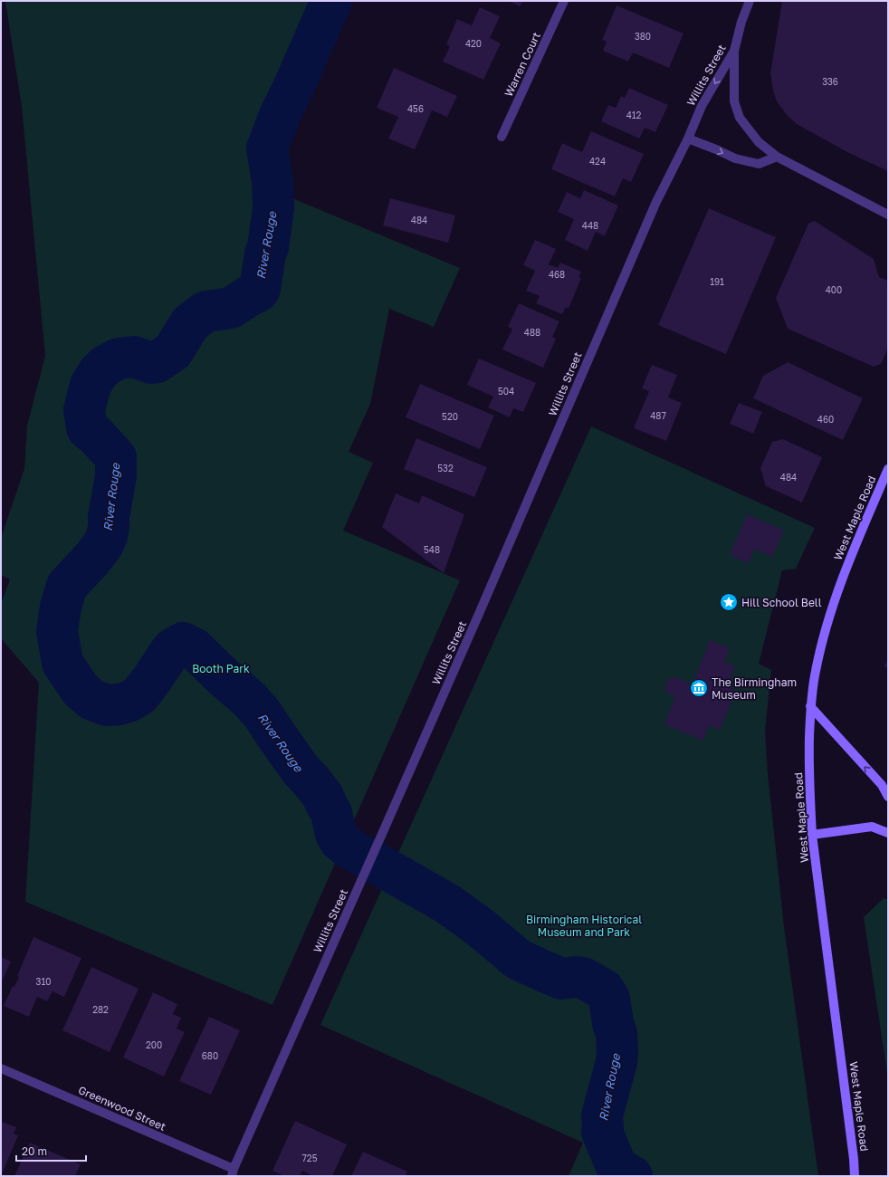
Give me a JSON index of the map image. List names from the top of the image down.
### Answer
{
  "streets": {
    "main road": ["West Maple Road"],
    "street": ["Warren Court", "Willits Street", "Greenwood Street"]
  },
  "crossings": [
    ["Willits Street", "Greenwood Street"]
  ],
  "water": ["River Rouge"],
  "parks": ["Booth Park", "Birmingham Historical Museum and Park"],
  "places": {
    "place": ["Hill School Bell"],
    "museum": ["The Birmingham Museum"]
  },
  "house_numbers": [
    "380",
    "420",
    "336",
    "456",
    "412",
    "424",
    "484",
    "448",
    "468",
    "191",
    "400",
    "488",
    "504",
    "487",
    "520",
    "460",
    "532",
    "484",
    "548",
    "310",
    "282",
    "200",
    "680",
    "725"
  ],
  "scale_bar": "20 m"
}
